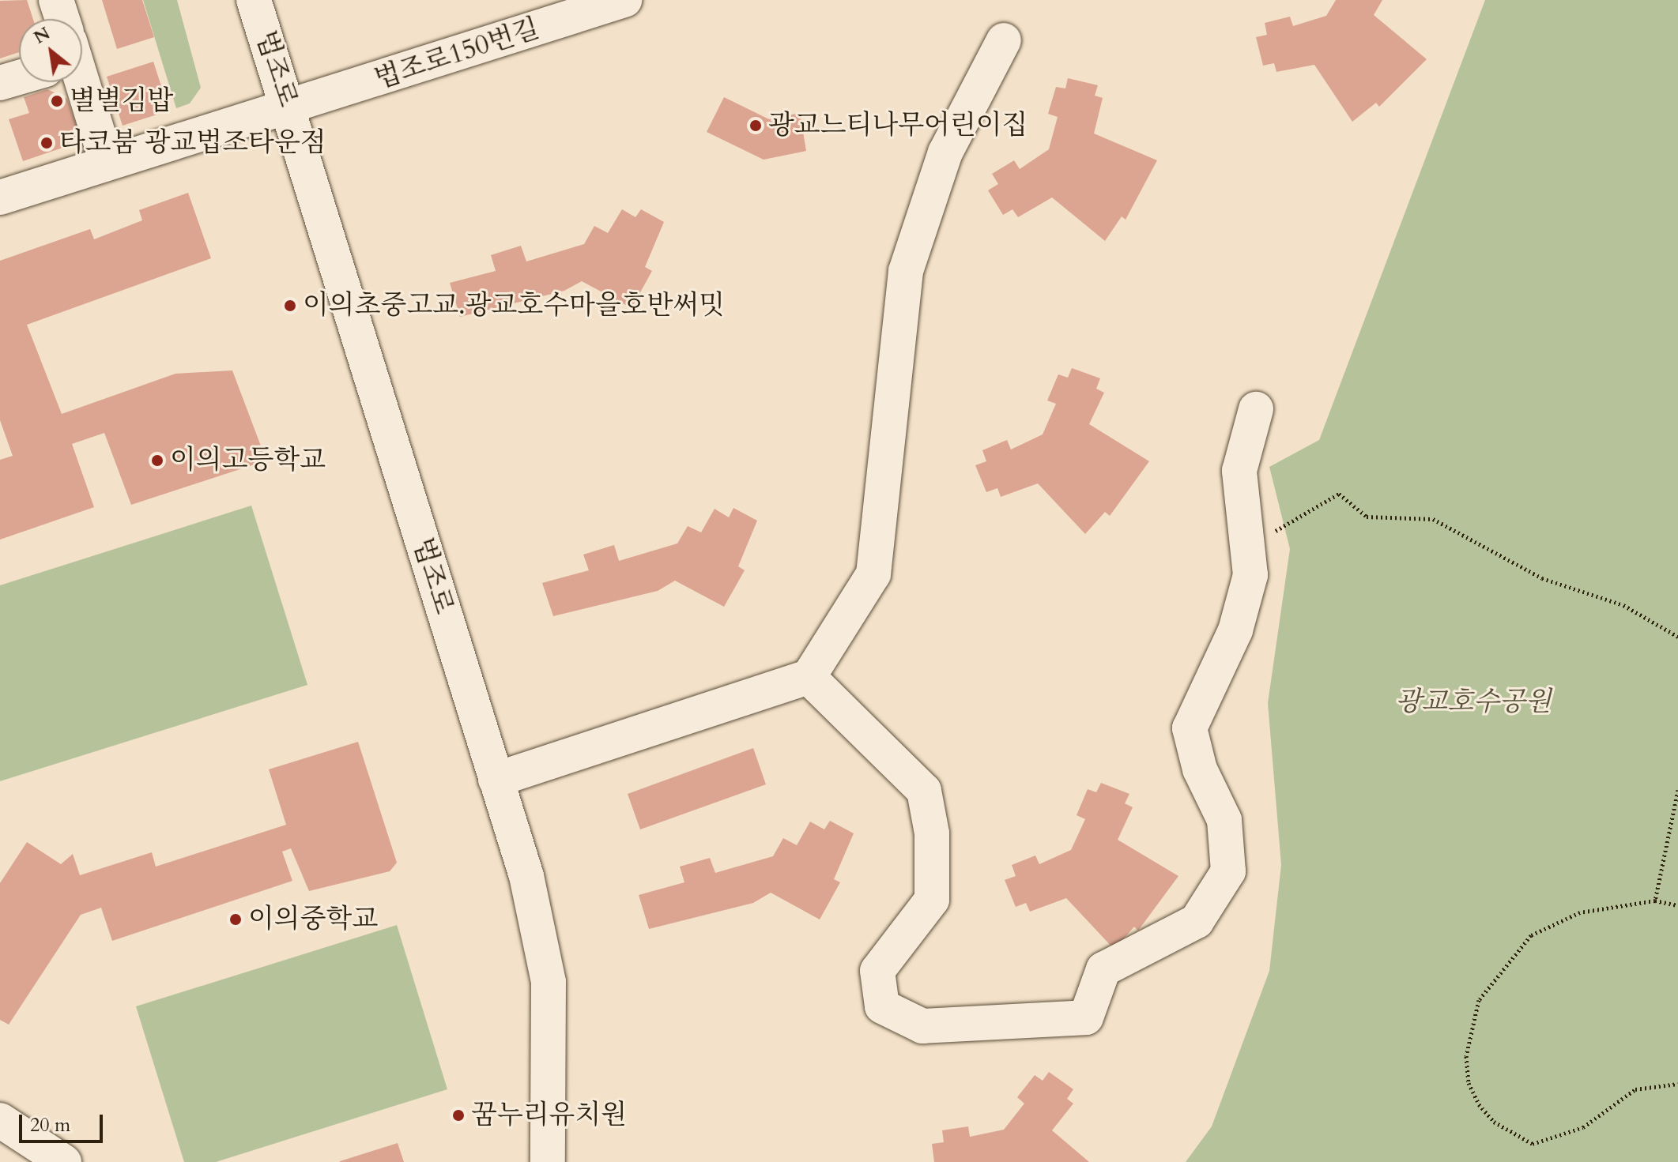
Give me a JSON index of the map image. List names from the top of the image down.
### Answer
{
  "streets": {
    "street": ["법조로150번길", "법조로"]
  },
  "crossings": [
    ["법조로150번길", "법조로"]
  ],
  "parks": ["광교호수공원"],
  "places": [
    "별별김밥",
    "광교느티나무어린이집",
    "타코붐 광교법조타운점",
    "이의초중고교.광교호수마을호반써밋",
    "이의고등학교",
    "이의중학교",
    "꿈누리유치원"
  ],
  "scale_bar": "20 m",
  "north": "top left"
}
